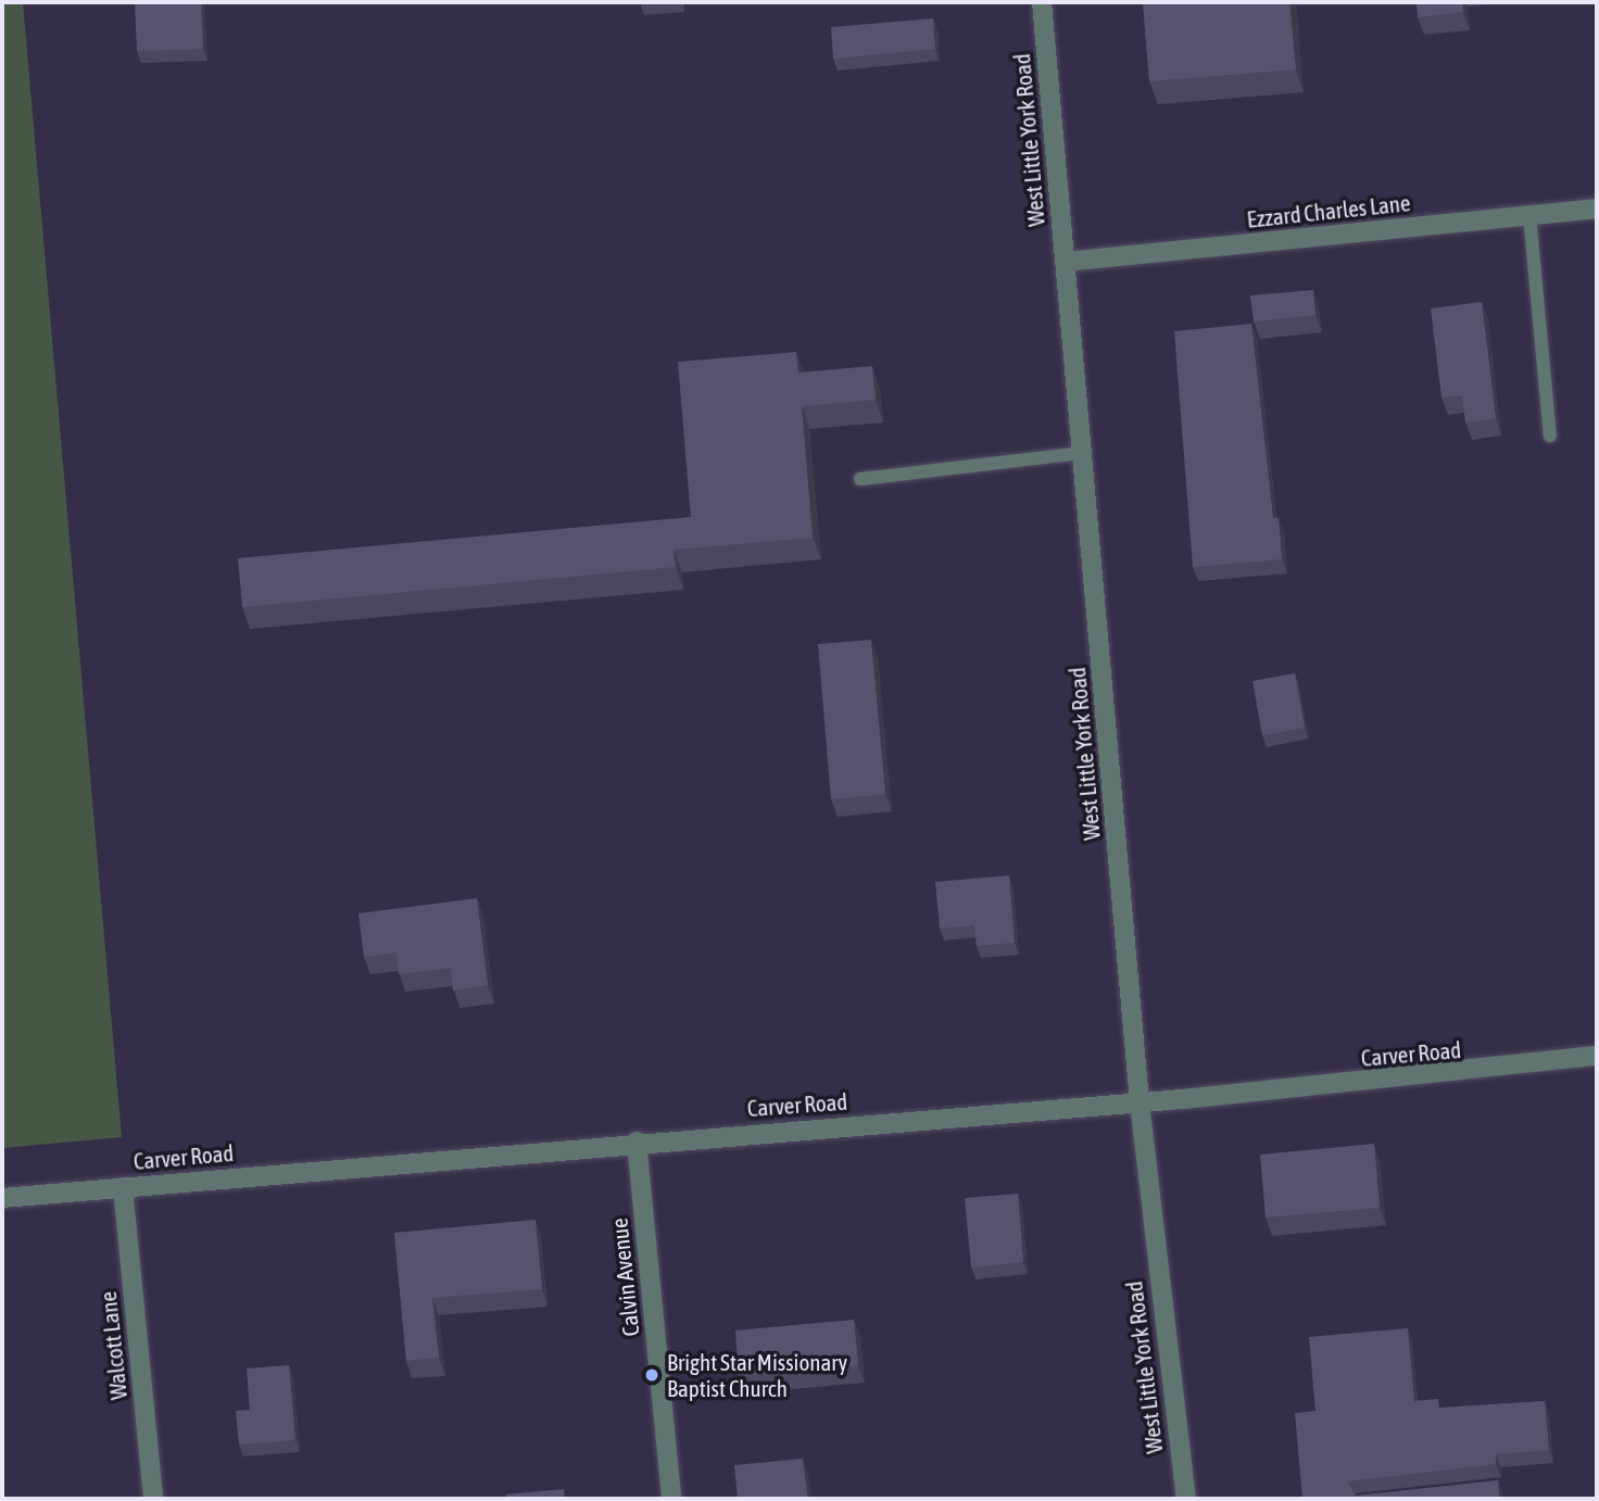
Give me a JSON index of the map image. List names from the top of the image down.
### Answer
{
  "streets": {
    "street": [
      "West Little York Road",
      "Ezzard Charles Lane",
      "Carver Road",
      "Calvin Avenue",
      "Walcott Lane"
    ]
  },
  "crossings": [
    ["West Little York Road", "Ezzard Charles Lane"],
    ["West Little York Road", "Carver Road"],
    ["Carver Road", "Calvin Avenue"],
    ["Carver Road", "Walcott Lane"]
  ],
  "places": ["Bright Star Missionary Baptist Church"]
}
